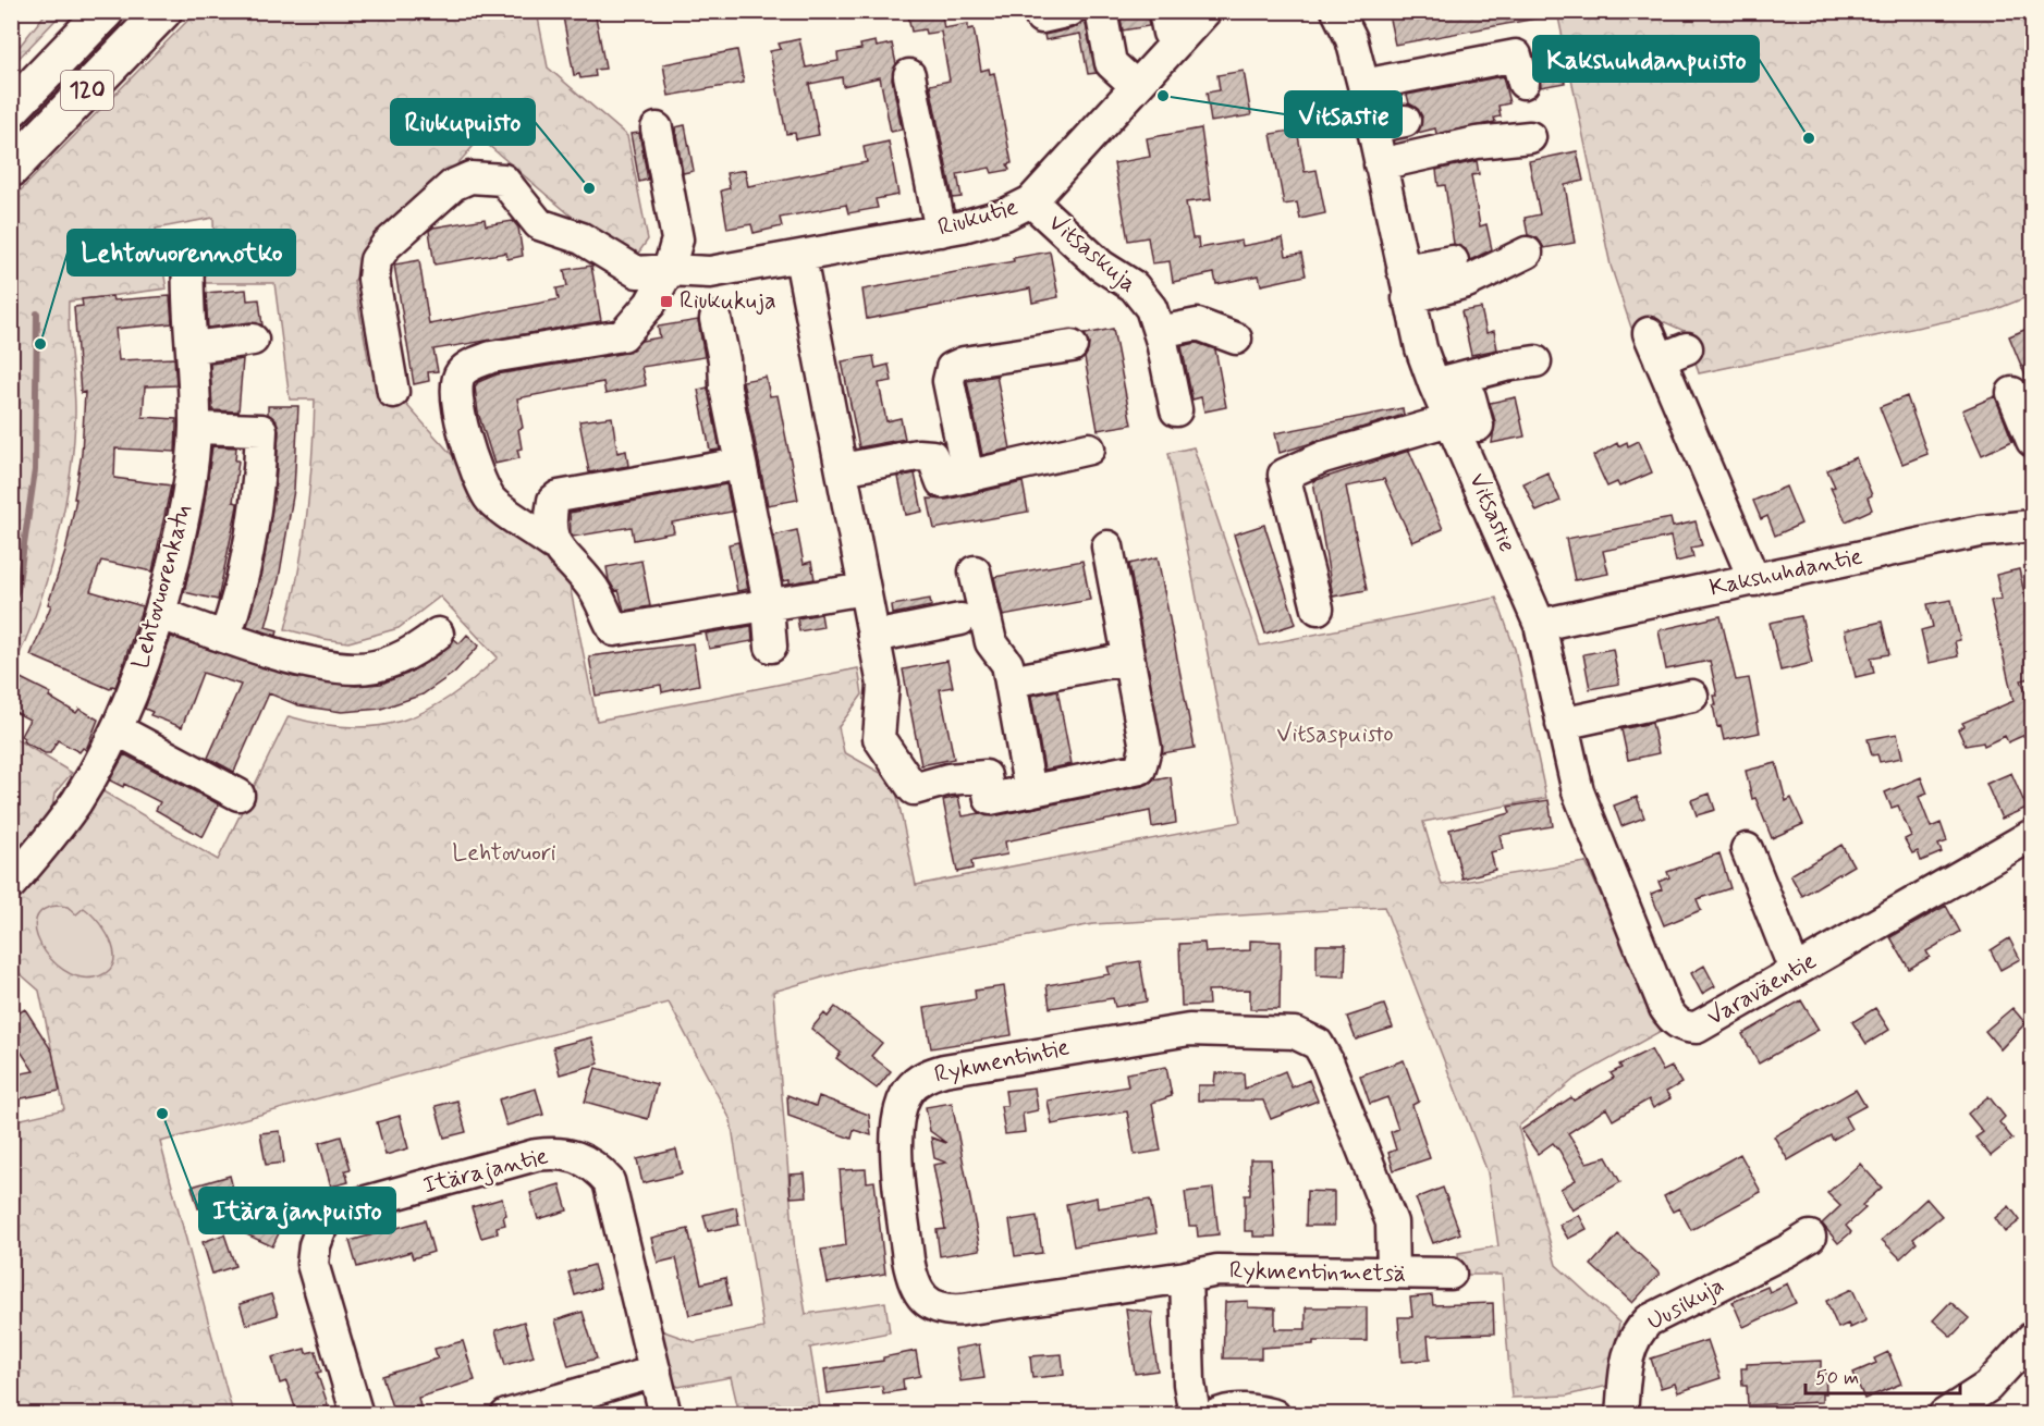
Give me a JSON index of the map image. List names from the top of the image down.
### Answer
{
  "streets": {
    "main road": ["120"],
    "street": [
      "Riukutie",
      "Vitsaskuja",
      "Vitsastie",
      "Kakshuhdantie",
      "Lehtovuorenkatu",
      "Varaväentie",
      "Rykmentintie",
      "Itärajantie",
      "Rykmentinmetsä",
      "Uusikuja"
    ]
  },
  "crossings": [
    ["Riukutie", "Vitsaskuja"],
    ["Vitsastie", "Kakshuhdantie"],
    ["Vitsastie", "Varaväentie"],
    ["Rykmentintie", "Rykmentinmetsä"]
  ],
  "parks": ["Vitsaspuisto", "Lehtovuori"],
  "places": {
    "other": [
      "Vitsastie",
      "Kakshuhdanpuisto",
      "Riukupuisto",
      "Lehtovuorennotko",
      "Itärajanpuisto"
    ],
    "transit": ["Riukukuja"]
  },
  "scale_bar": "50 m"
}
